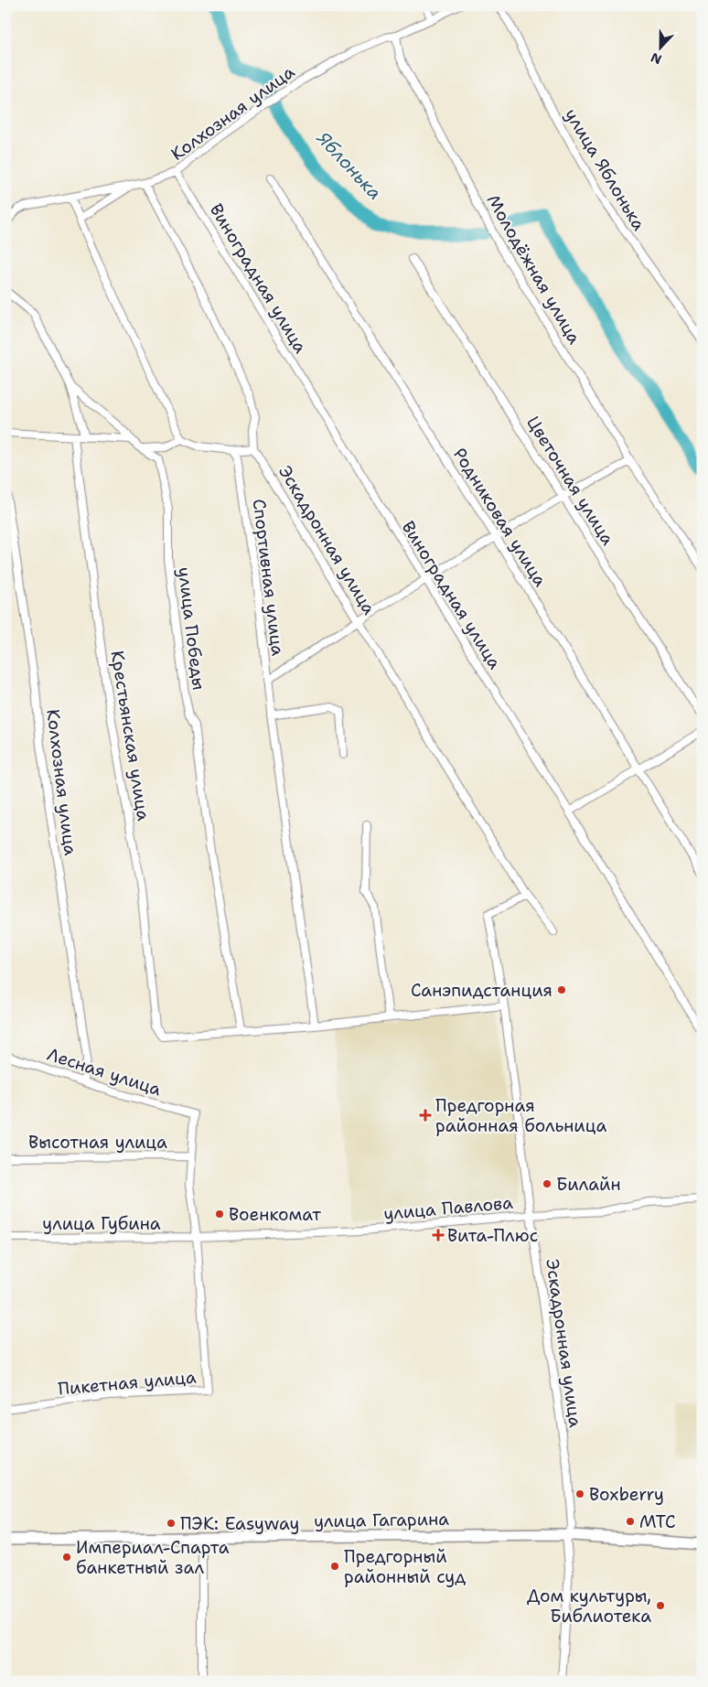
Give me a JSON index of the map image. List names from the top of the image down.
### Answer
{
  "streets": {
    "street": [
      "Колхозная улица",
      "улица Яблонька",
      "Молодёжная улица",
      "Виноградная улица",
      "Цветочная улица",
      "Родниковая улица",
      "Эскадронная улица",
      "Спортивная улица",
      "улица Победы",
      "Крестьянская улица",
      "Лесная улица",
      "Высотная улица",
      "улица Павлова",
      "улица Губина",
      "Пикетная улица",
      "улица Гагарина"
    ]
  },
  "crossings": [
    ["Колхозная улица", "Молодёжная улица"],
    ["Колхозная улица", "Виноградная улица"],
    ["Колхозная улица", "Лесная улица"],
    ["Эскадронная улица", "улица Павлова"],
    ["Эскадронная улица", "улица Гагарина"],
    ["улица Победы", "Крестьянская улица"],
    ["Лесная улица", "Высотная улица"],
    ["улица Павлова", "улица Губина"],
    ["улица Павлова", "Пикетная улица"],
    ["улица Губина", "Пикетная улица"]
  ],
  "water": ["Яблонька"],
  "places": {
    "other": [
      "Санэпидстанция",
      "Билайн",
      "Военкомат",
      "Boxberry",
      "МТС",
      "ПЭК: Easyway",
      "Империал-Спарта банкетный зал",
      "Предгорный районный суд",
      "Дом культуры, Библиотека"
    ],
    "health": ["Предгорная районная больница", "Вита-Плюс"]
  },
  "north": "bottom"
}
